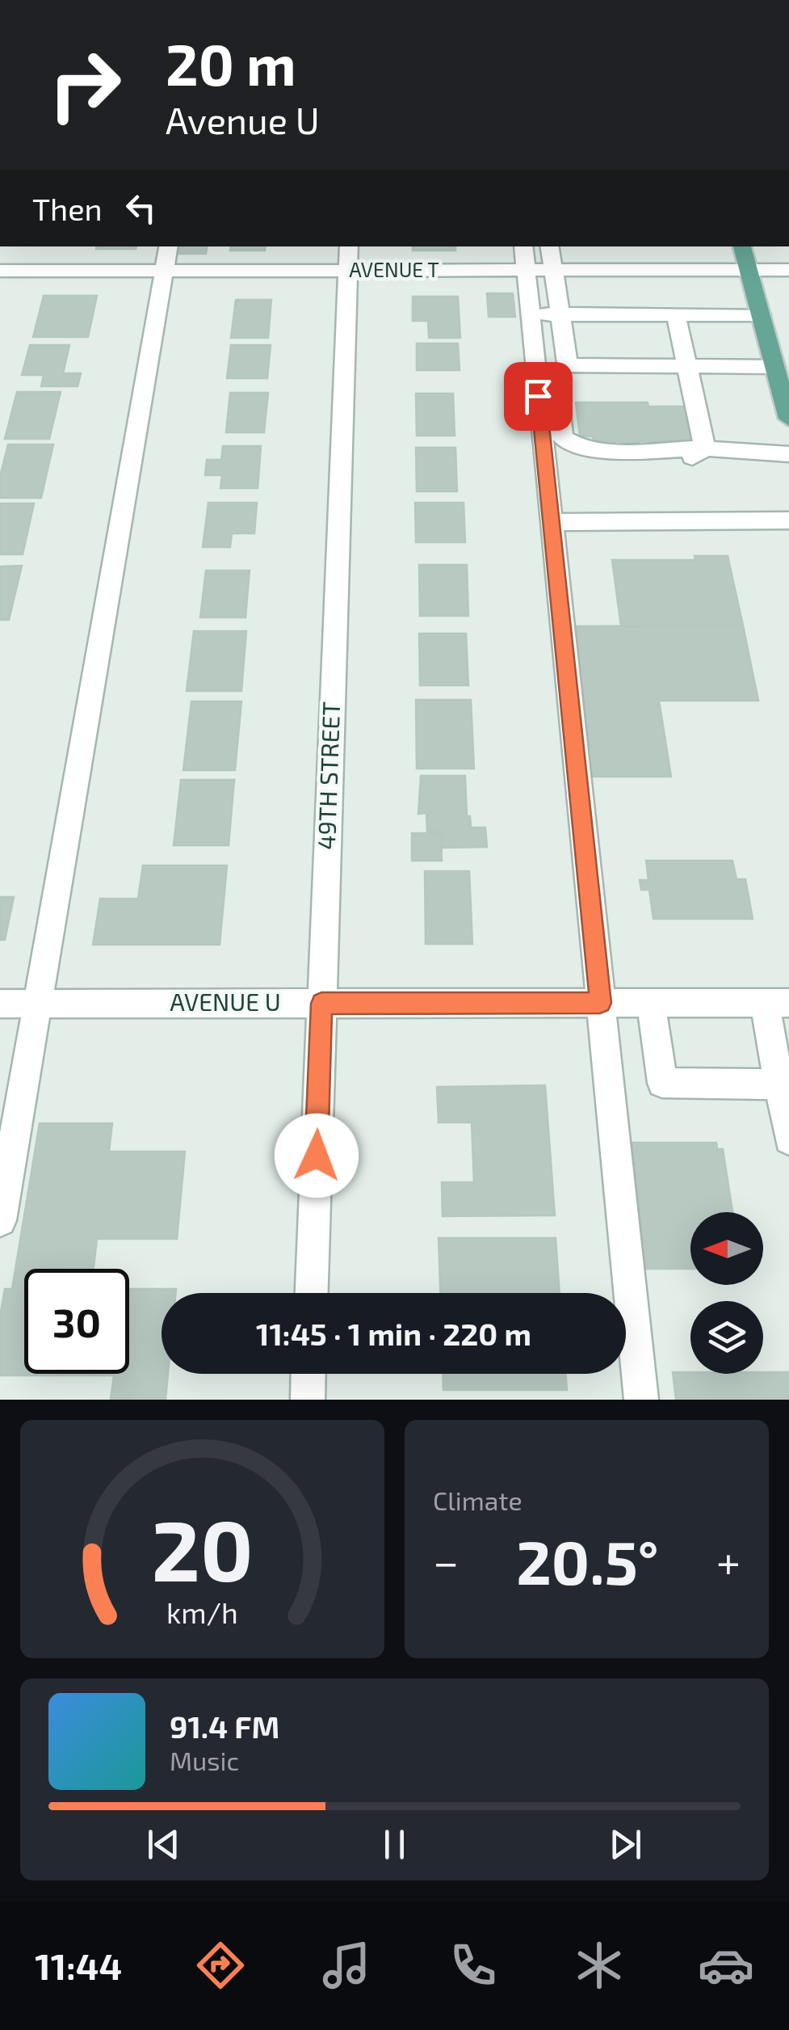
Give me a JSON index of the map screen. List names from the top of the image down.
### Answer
{
  "streets": {
    "street": ["AVENUE T", "49TH STREET", "AVENUE U"]
  },
  "crossings": [
    ["AVENUE T", "49TH STREET"],
    ["49TH STREET", "AVENUE U"]
  ],
  "north": "left",
  "page": {
    "turn": ["20 m", "Avenue U"],
    "then": "Then",
    "limit": "30",
    "trip": "11:45 · 1 min · 220 m",
    "tile": "Climate",
    "heat": ["−", "20.5°", "+"],
    "song": ["91.4 FM", "Music"],
    "tabs": "11:44",
    "gauge": ["20", "km/h"]
  }
}
